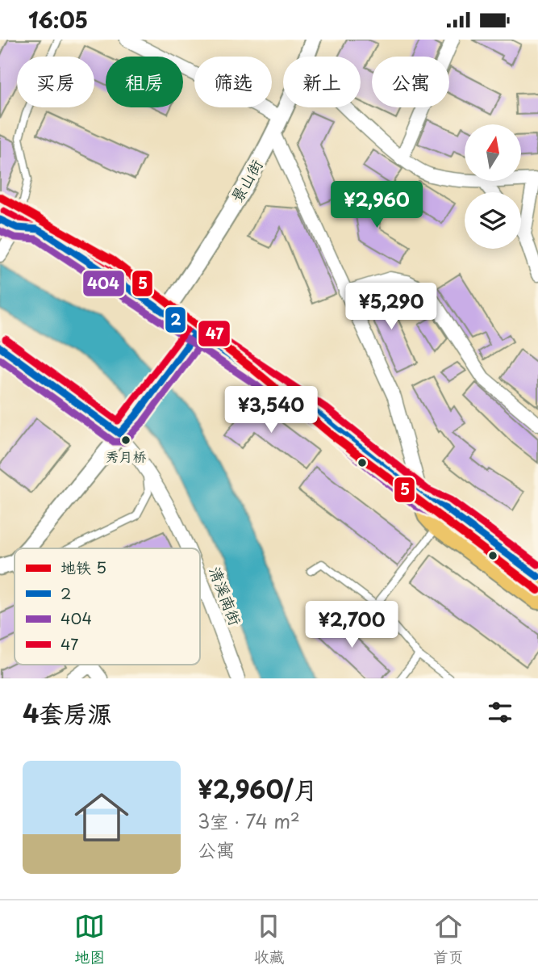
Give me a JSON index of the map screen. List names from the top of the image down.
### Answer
{
  "streets": {
    "street": ["景山街", "清溪南街"]
  },
  "places": ["秀月桥"],
  "lines": [
    "metro line 5",
    "transit line 47",
    "transit line 2",
    "transit line 404"
  ],
  "legend": [
    "地铁 5",
    "2",
    "404",
    "47"
  ],
  "north": "top",
  "page": {
    "status": "16:05",
    "chip": [
      "买房",
      "租房",
      "筛选",
      "新上",
      "公寓"
    ],
    "price": [
      "¥2,960",
      "¥5,290",
      "¥3,540",
      "¥2,700"
    ],
    "heading": "4套房源",
    "list": [
      {
        "name": "¥2,960/月",
        "note": "3室 · 74 m² · 公寓"
      }
    ],
    "tabs": ["地图", "收藏", "首页"]
  }
}
